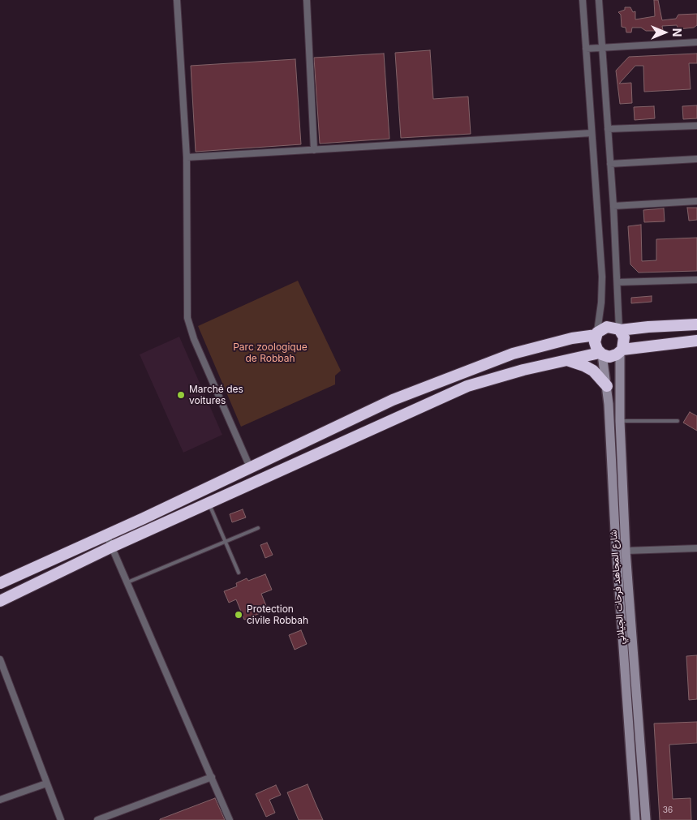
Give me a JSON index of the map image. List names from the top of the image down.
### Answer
{
  "streets": {
    "street": ["شارع المجاهد فرحات الجيلاني"]
  },
  "parks": ["Parc zoologique de Robbah"],
  "places": ["Marché des voitures", "Protection civile Robbah"],
  "house_numbers": ["36"],
  "north": "right"
}
